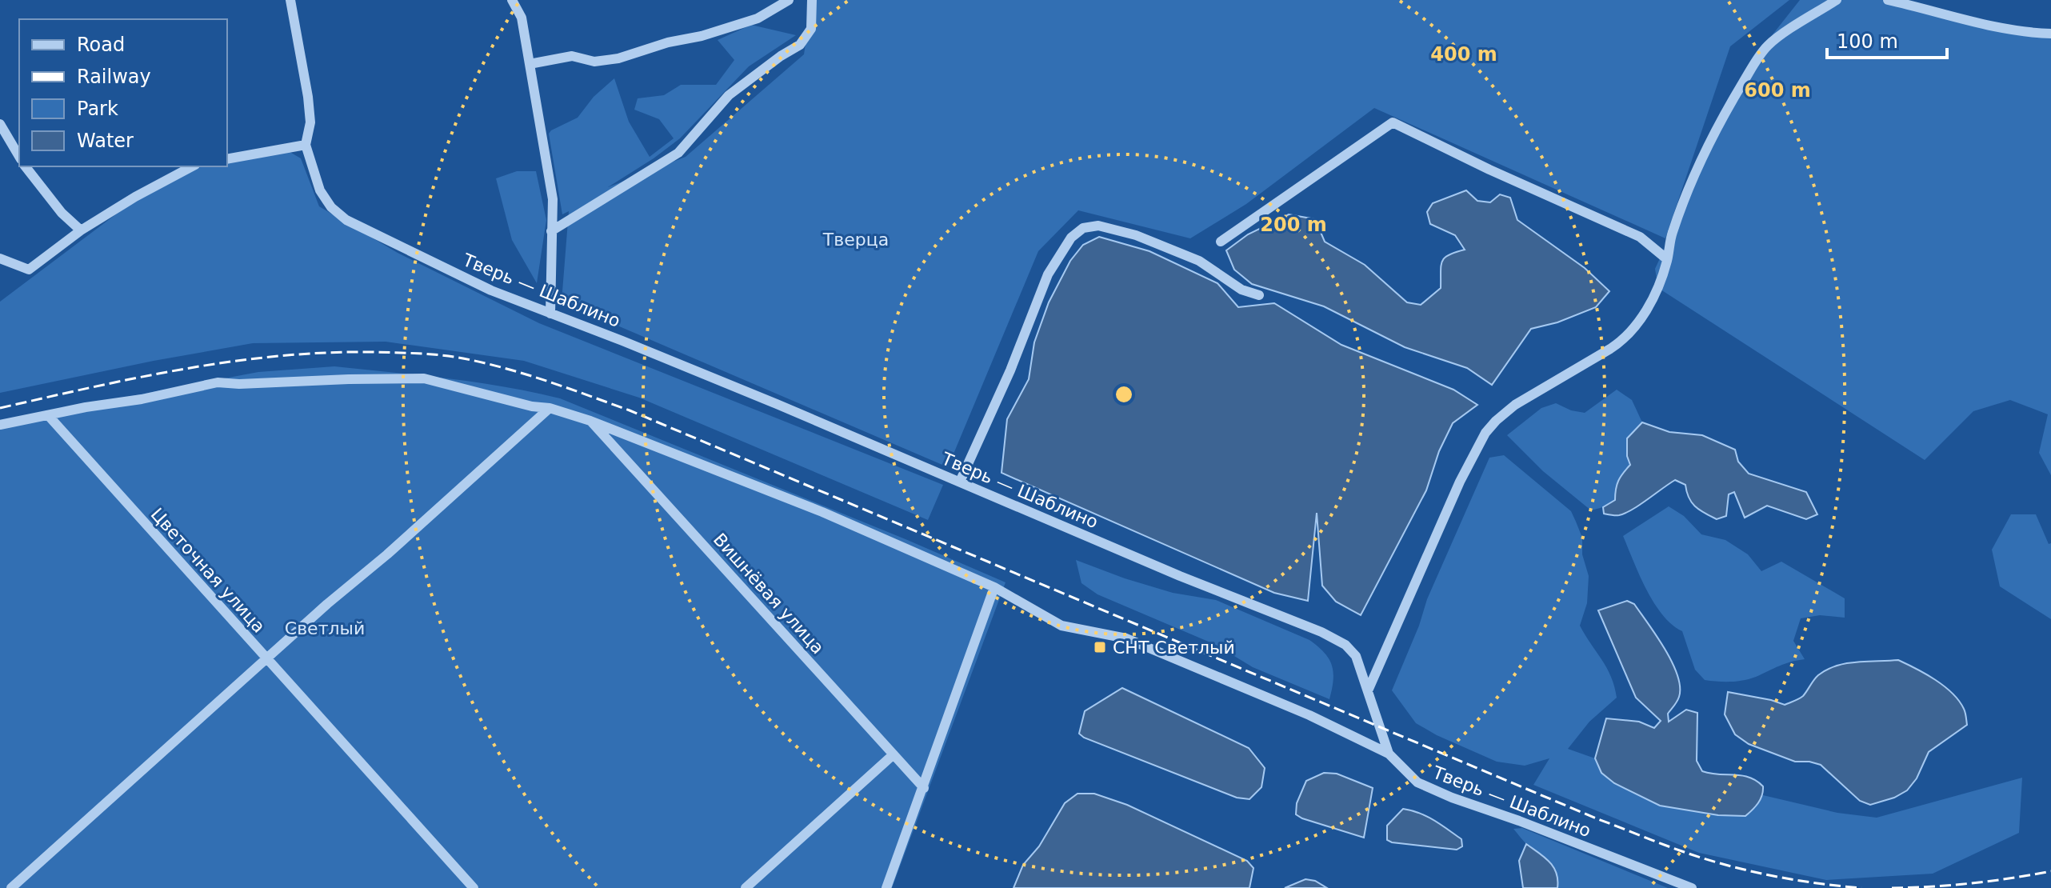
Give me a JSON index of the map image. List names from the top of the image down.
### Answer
{
  "streets": {
    "street": ["Тверь — Шаблино", "Цветочная улица", "Вишнёвая улица"]
  },
  "parks": ["Тверца", "Светлый"],
  "places": {
    "transit": ["СНТ Светлый"]
  },
  "legend": [
    "Road",
    "Railway",
    "Park",
    "Water"
  ],
  "scale_bar": "100 m",
  "rings": ["400 m", "600 m", "200 m"]
}
